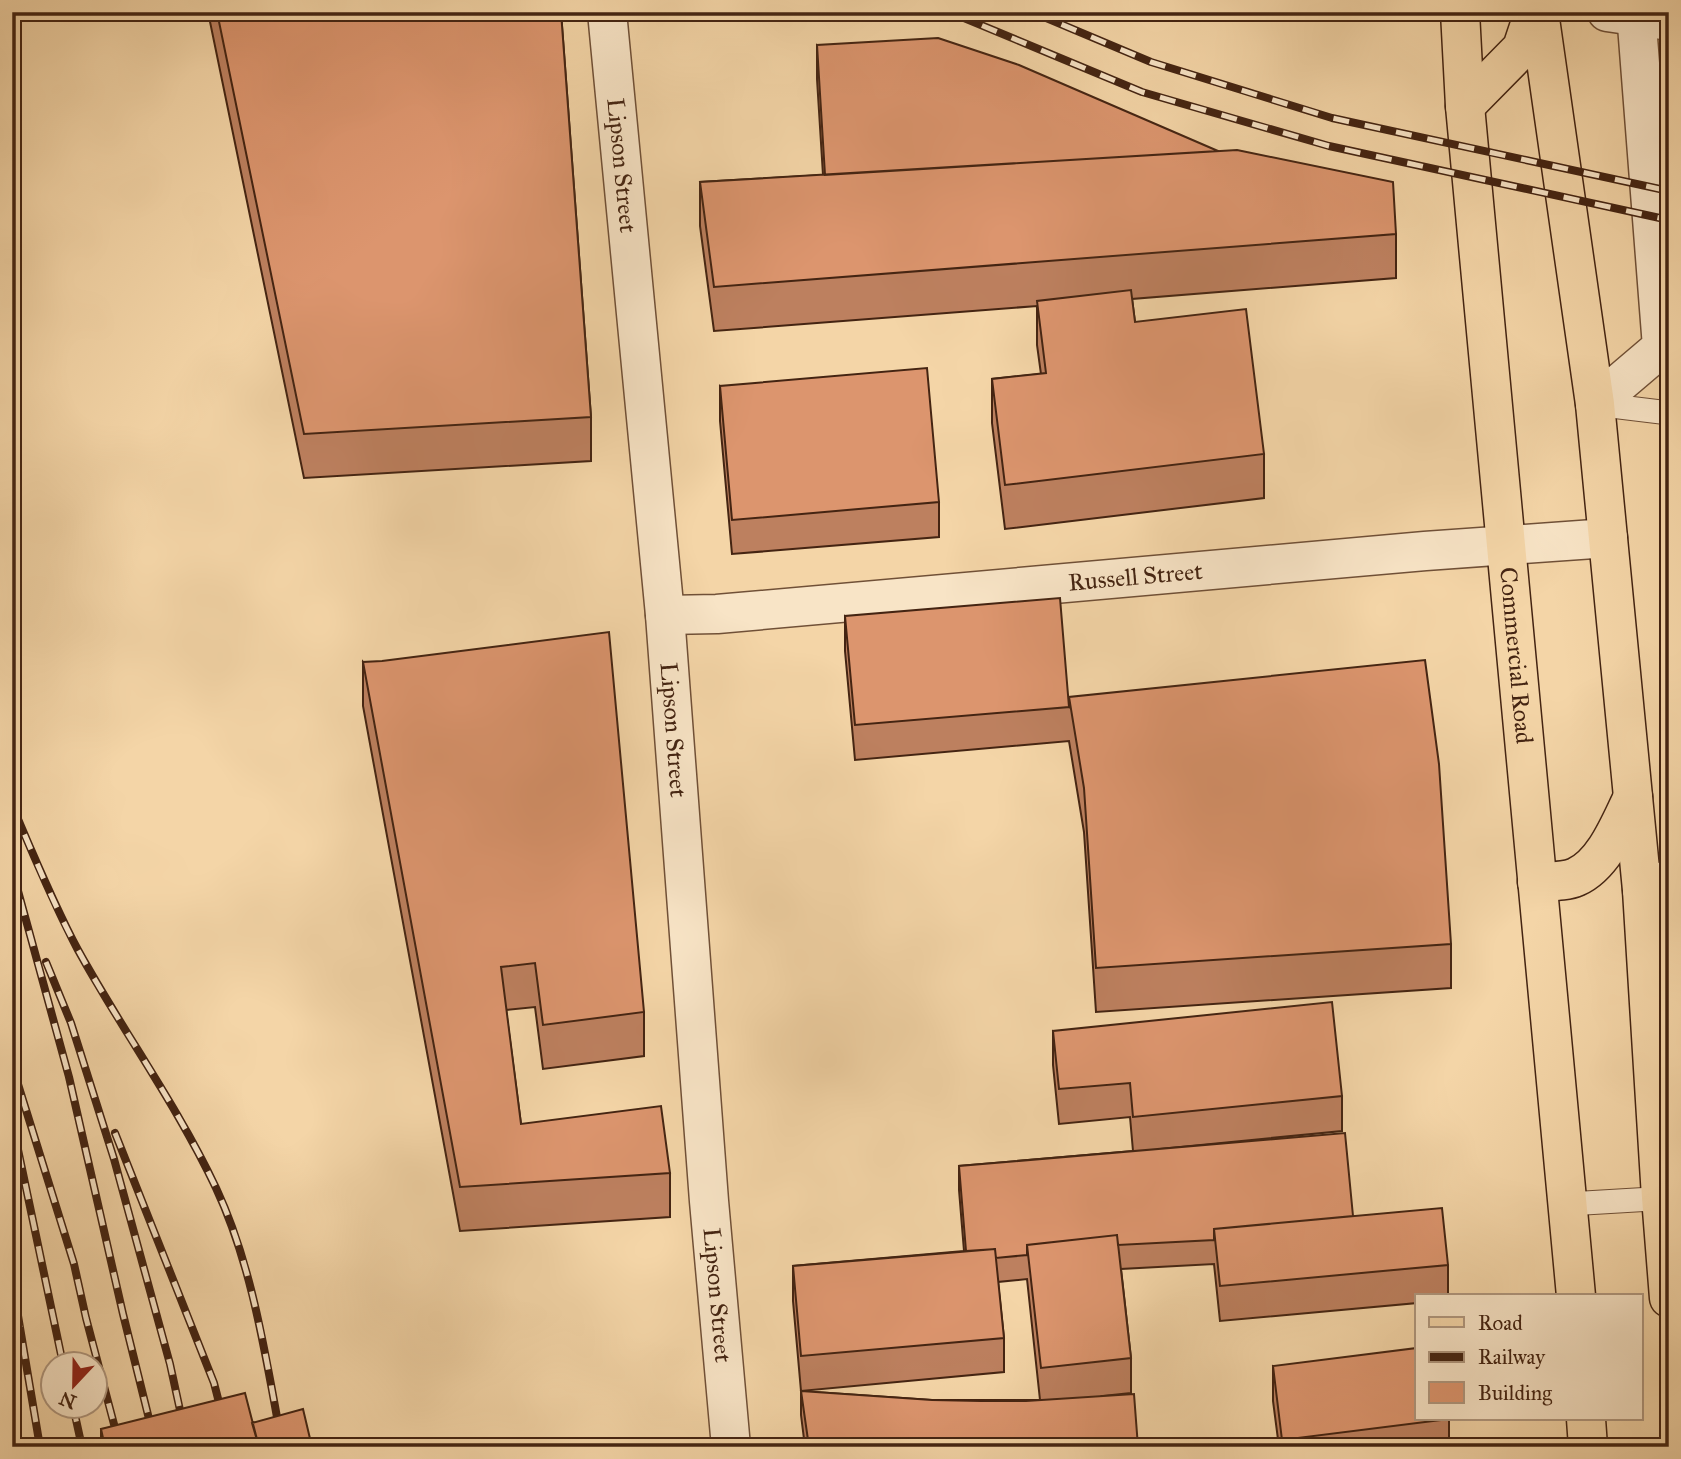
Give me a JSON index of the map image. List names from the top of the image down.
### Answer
{
  "streets": {
    "main road": ["Commercial Road"],
    "street": ["Lipson Street", "Russell Street"]
  },
  "crossings": [
    ["Lipson Street", "Russell Street"],
    ["Russell Street", "Commercial Road"]
  ],
  "legend": ["Road", "Railway", "Building"],
  "north": "bottom"
}
